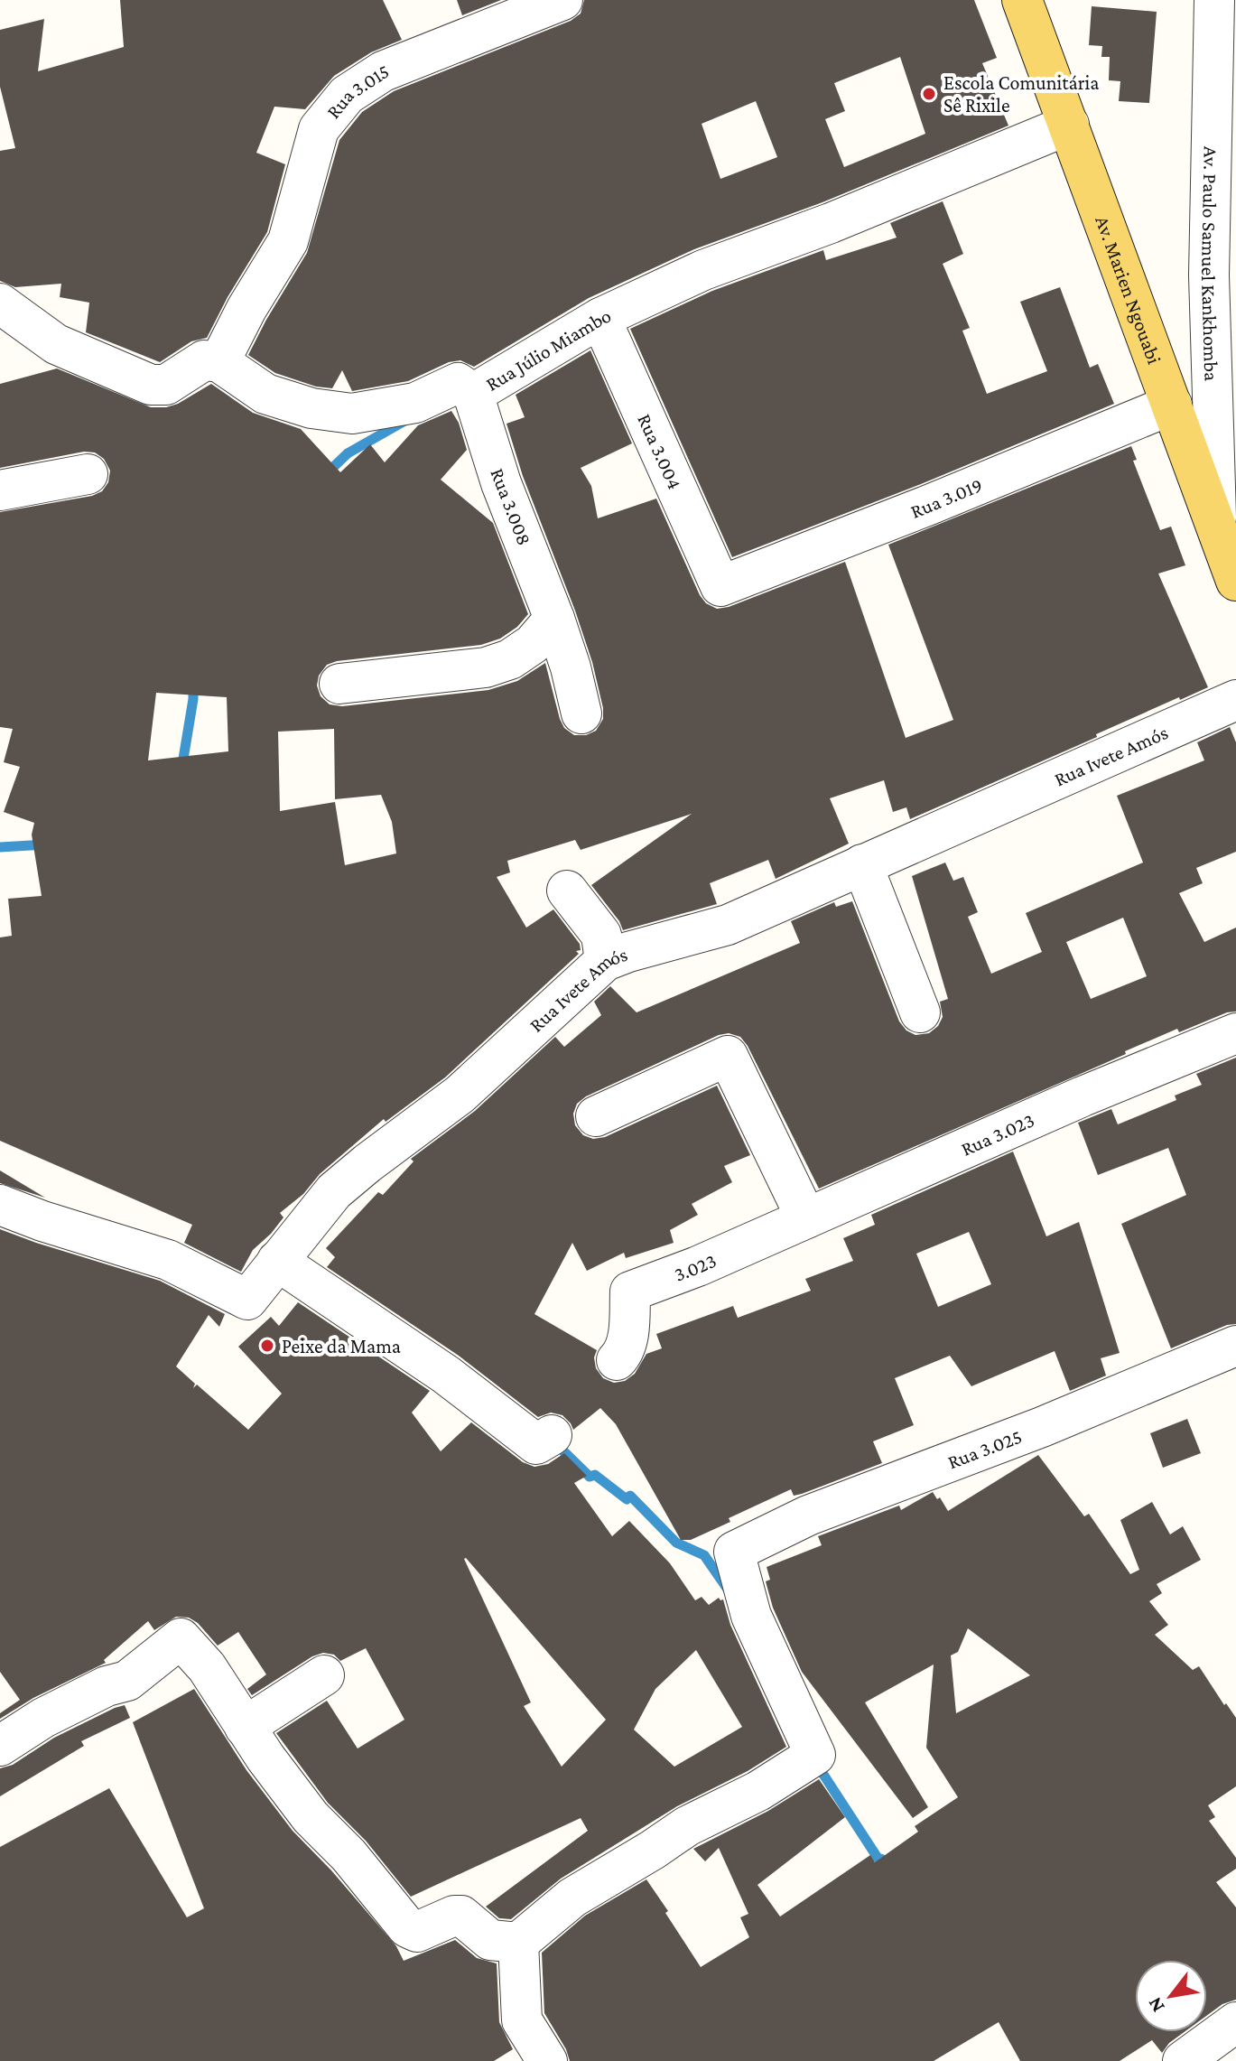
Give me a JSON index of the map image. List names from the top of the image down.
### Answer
{
  "streets": {
    "main road": ["Av. Marien Ngouabi"],
    "street": [
      "Rua 3.015",
      "Av. Paulo Samuel Kankhomba",
      "Rua Júlio Miambo",
      "Rua 3.004",
      "Rua 3.019",
      "Rua 3.008",
      "Rua Ivete Amós",
      "Rua 3.023",
      "3.023",
      "Rua 3.025"
    ]
  },
  "crossings": [
    ["Rua 3.015", "Rua Júlio Miambo"],
    ["Av. Paulo Samuel Kankhomba", "Av. Marien Ngouabi"],
    ["Av. Marien Ngouabi", "Rua Júlio Miambo"],
    ["Av. Marien Ngouabi", "Rua 3.019"],
    ["Rua Júlio Miambo", "Rua 3.004"],
    ["Rua Júlio Miambo", "Rua 3.008"],
    ["Rua 3.004", "Rua 3.019"],
    ["Rua 3.023", "3.023"]
  ],
  "places": ["Escola Comunitária Sê Rixile", "Peixe da Mama"],
  "north": "bottom left"
}
